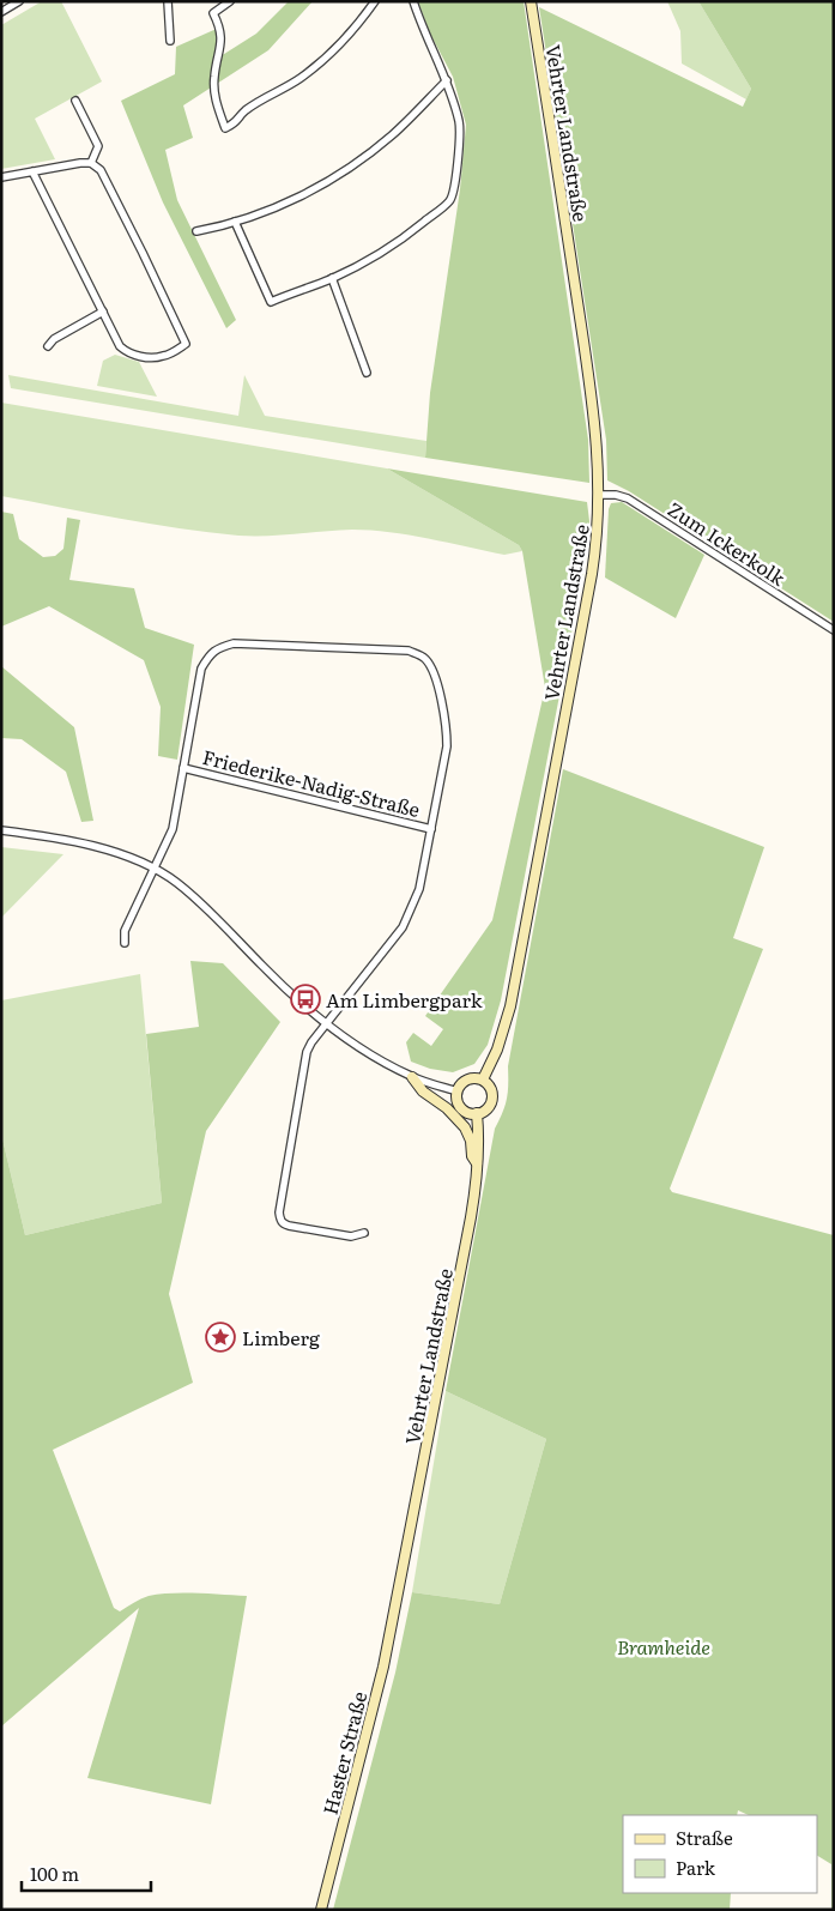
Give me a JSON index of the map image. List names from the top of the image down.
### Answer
{
  "streets": {
    "main road": ["Vehrter Landstraße", "Haster Straße"],
    "street": ["Zum Ickerkolk", "Friederike-Nadig-Straße"]
  },
  "crossings": [
    ["Vehrter Landstraße", "Zum Ickerkolk"],
    ["Vehrter Landstraße", "Haster Straße"]
  ],
  "parks": ["Bramheide"],
  "places": {
    "bus stop": ["Am Limbergpark"],
    "place": ["Limberg"]
  },
  "legend": ["Straße", "Park"],
  "scale_bar": "100 m"
}
